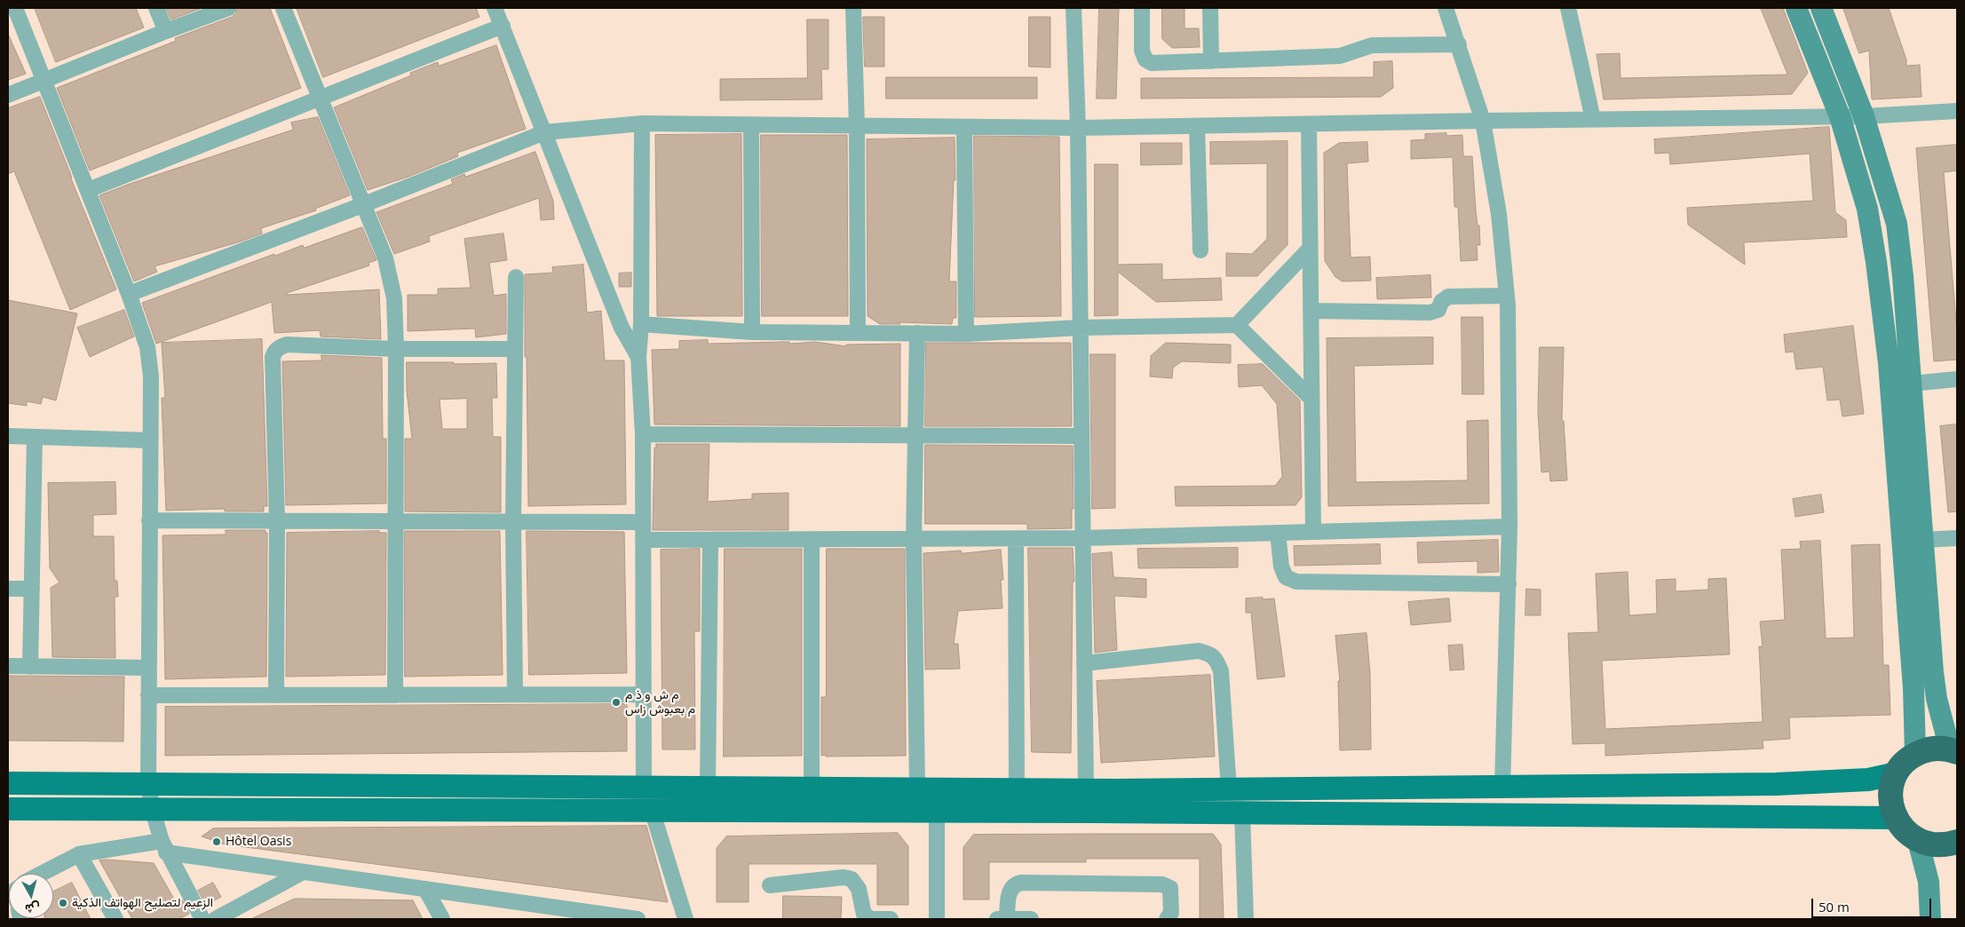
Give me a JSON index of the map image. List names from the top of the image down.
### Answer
{
  "places": ["م ش و ذ م م بعبوش زاس", "Hôtel Oasis", "الزعيم لتصليح الهواتف الذكية"],
  "scale_bar": "50 m",
  "north": "bottom"
}
